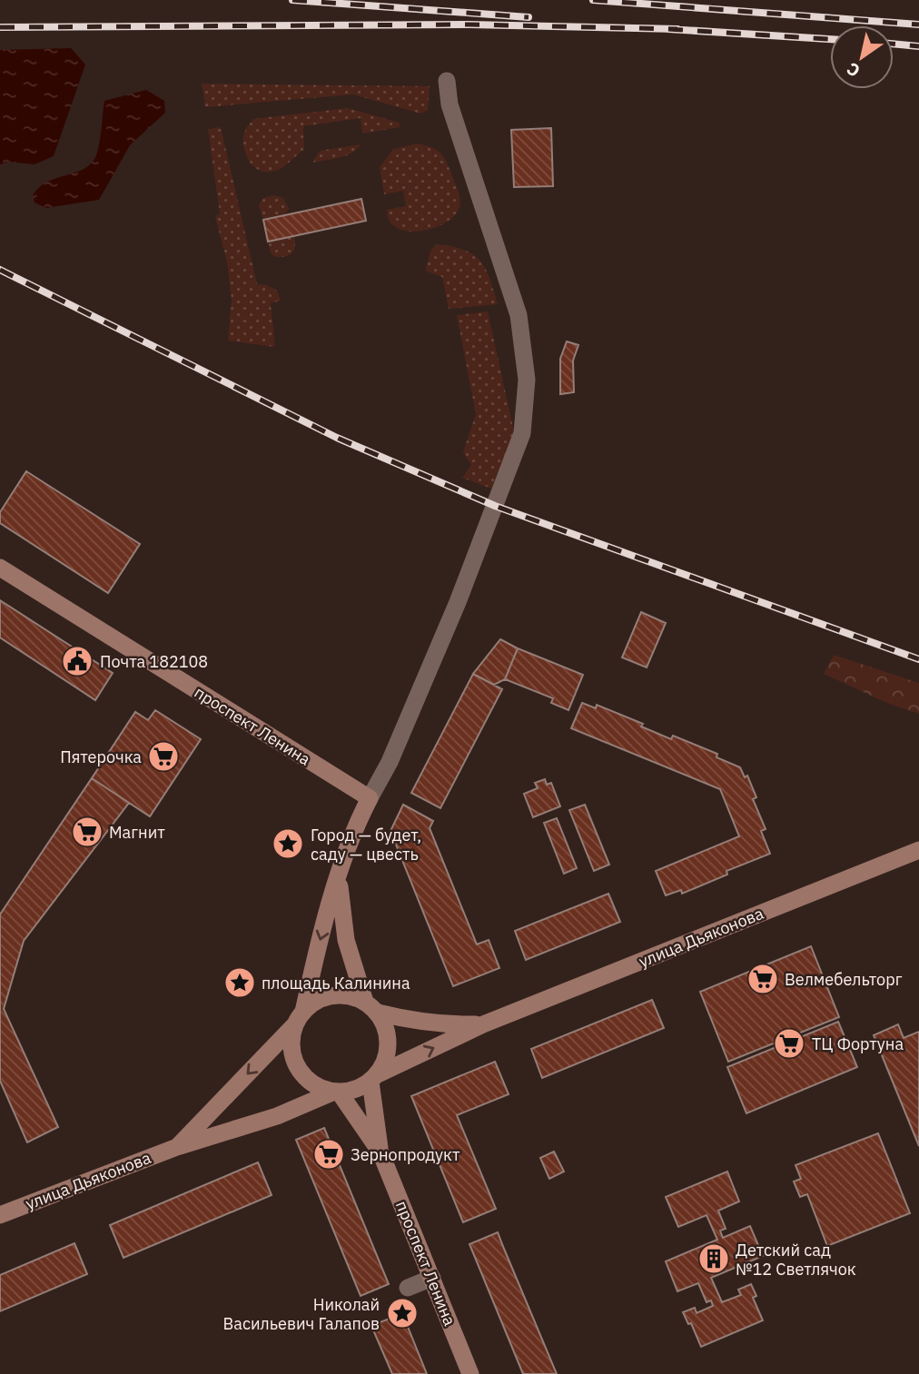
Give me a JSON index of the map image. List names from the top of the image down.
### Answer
{
  "streets": {
    "main road": ["проспект Ленина", "улица Дьяконова"]
  },
  "crossings": [
    ["проспект Ленина", "улица Дьяконова"]
  ],
  "places": {
    "public building": ["Почта 182108"],
    "supermarket": [
      "Пятерочка",
      "Магнит",
      "Велмебельторг",
      "ТЦ Фортуна",
      "Зернопродукт"
    ],
    "place": ["Город — будет, саду — цвесть", "площадь Калинина", "Николай Васильевич Галапов"],
    "building": ["Детский сад №12 Светлячок"]
  },
  "north": "bottom left"
}
